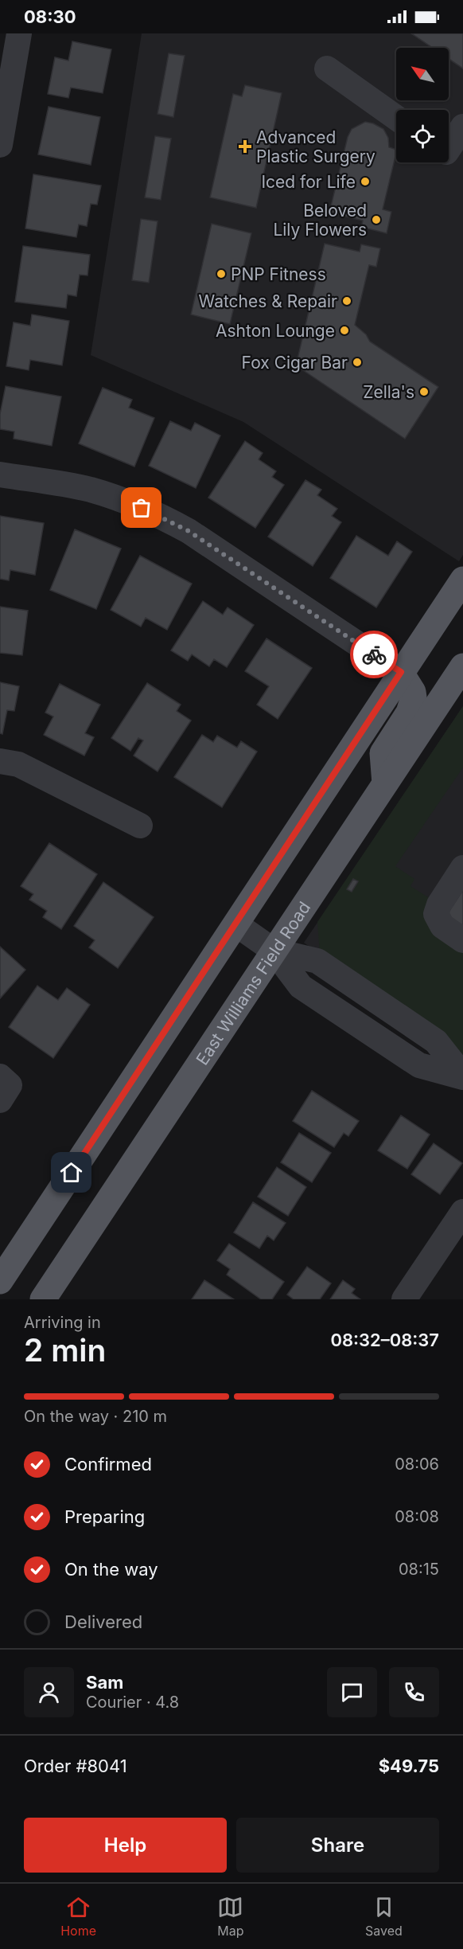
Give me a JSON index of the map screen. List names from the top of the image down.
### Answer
{
  "streets": {
    "main road": ["East Williams Field Road"]
  },
  "places": {
    "health": ["Advanced Plastic Surgery"],
    "other": [
      "Iced for Life",
      "Beloved Lily Flowers",
      "PNP Fitness",
      "Watches & Repair",
      "Ashton Lounge",
      "Fox Cigar Bar",
      "Zella's"
    ]
  },
  "north": "top left",
  "page": {
    "status": "08:30",
    "heading": ["2 min", "Arriving in", "08:32–08:37"],
    "panel": [
      "Sam",
      "Courier · 4.8",
      "Order #8041",
      "$49.75"
    ],
    "bar": "On the way · 210 m",
    "list": [
      ["Confirmed", "08:06"],
      ["Preparing", "08:08"],
      ["On the way", "08:15"],
      "Delivered"
    ],
    "buttons": ["Help", "Share"],
    "tabs": ["Home", "Map", "Saved"]
  }
}
